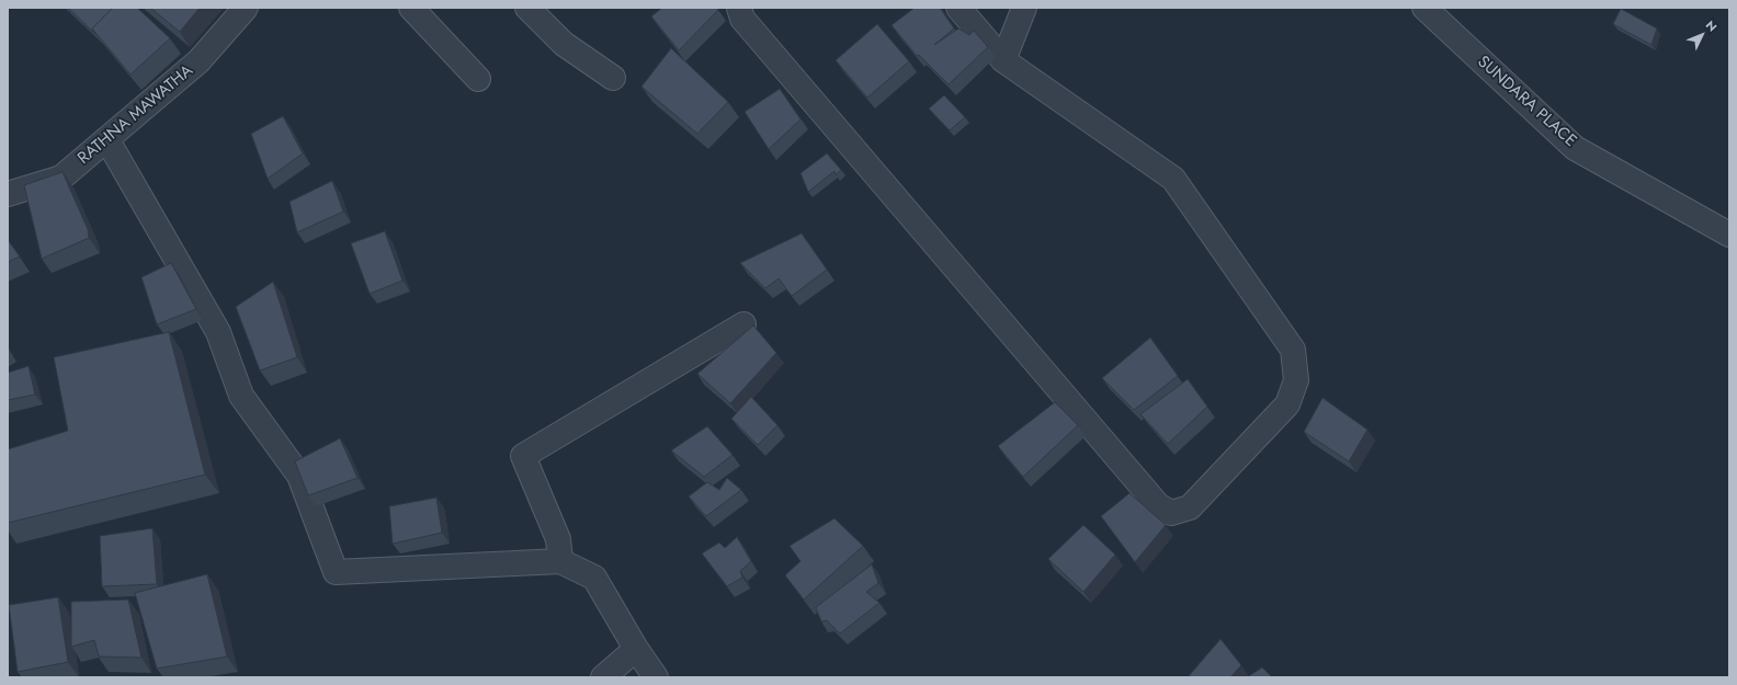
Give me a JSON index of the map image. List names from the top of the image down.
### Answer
{
  "streets": {
    "street": ["SUNDARA PLACE", "RATHNA MAWATHA"]
  },
  "north": "top right"
}
